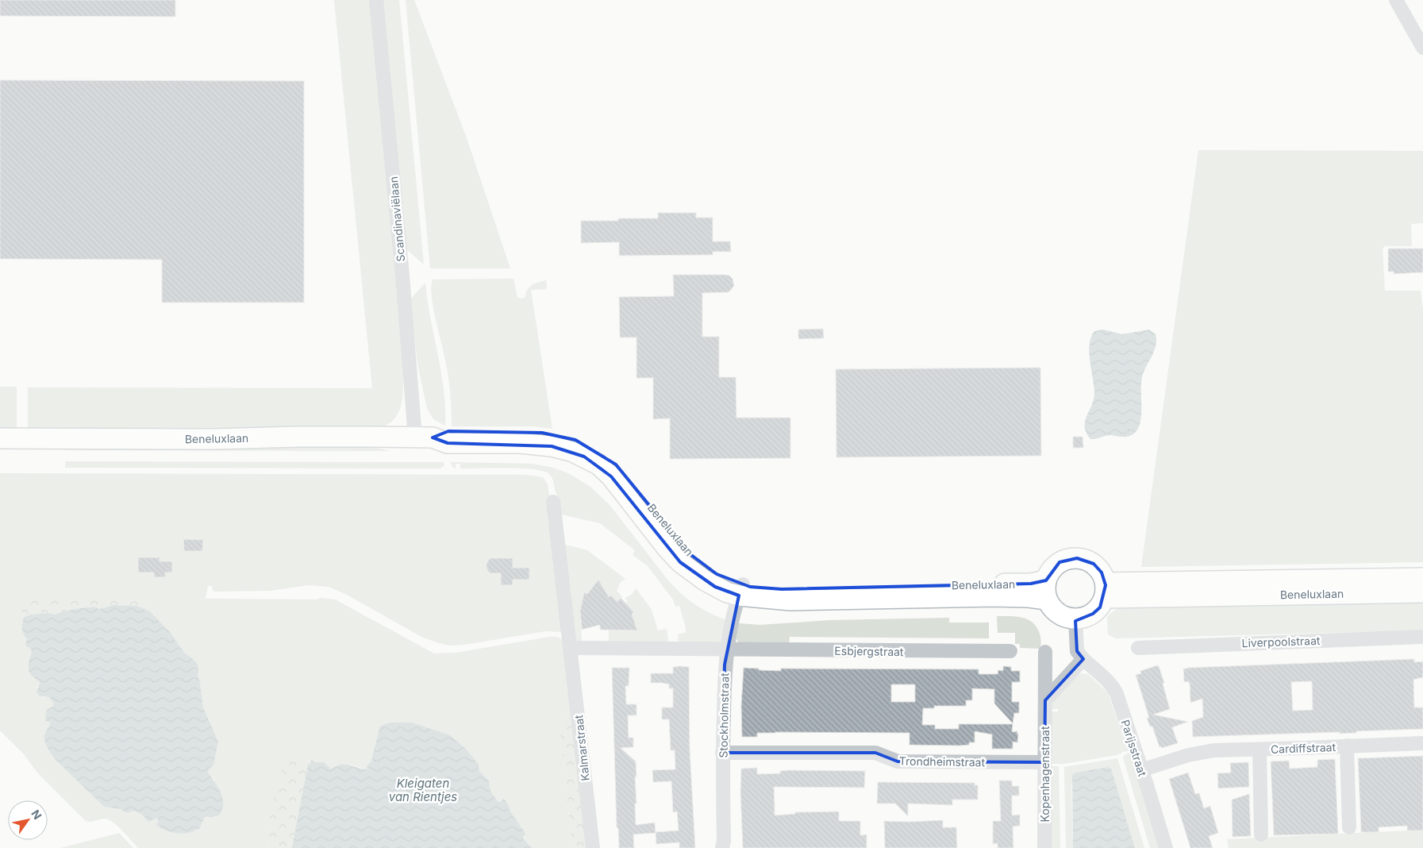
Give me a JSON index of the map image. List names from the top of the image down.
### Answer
{
  "streets": {
    "street": [
      "Scandinaviëlaan",
      "Beneluxlaan",
      "Liverpoolstraat",
      "Esbjergstraat",
      "Stockholmstraat",
      "Kalmarstraat",
      "Parijsstraat",
      "Cardiffstraat",
      "Trondheimstraat",
      "Kopenhagenstraat"
    ]
  },
  "crossings": [
    ["Scandinaviëlaan", "Beneluxlaan"],
    ["Beneluxlaan", "Stockholmstraat"],
    ["Esbjergstraat", "Stockholmstraat"],
    ["Stockholmstraat", "Trondheimstraat"],
    ["Parijsstraat", "Cardiffstraat"],
    ["Trondheimstraat", "Kopenhagenstraat"]
  ],
  "water": ["Kleigaten van Rientjes"],
  "north": "top right"
}
